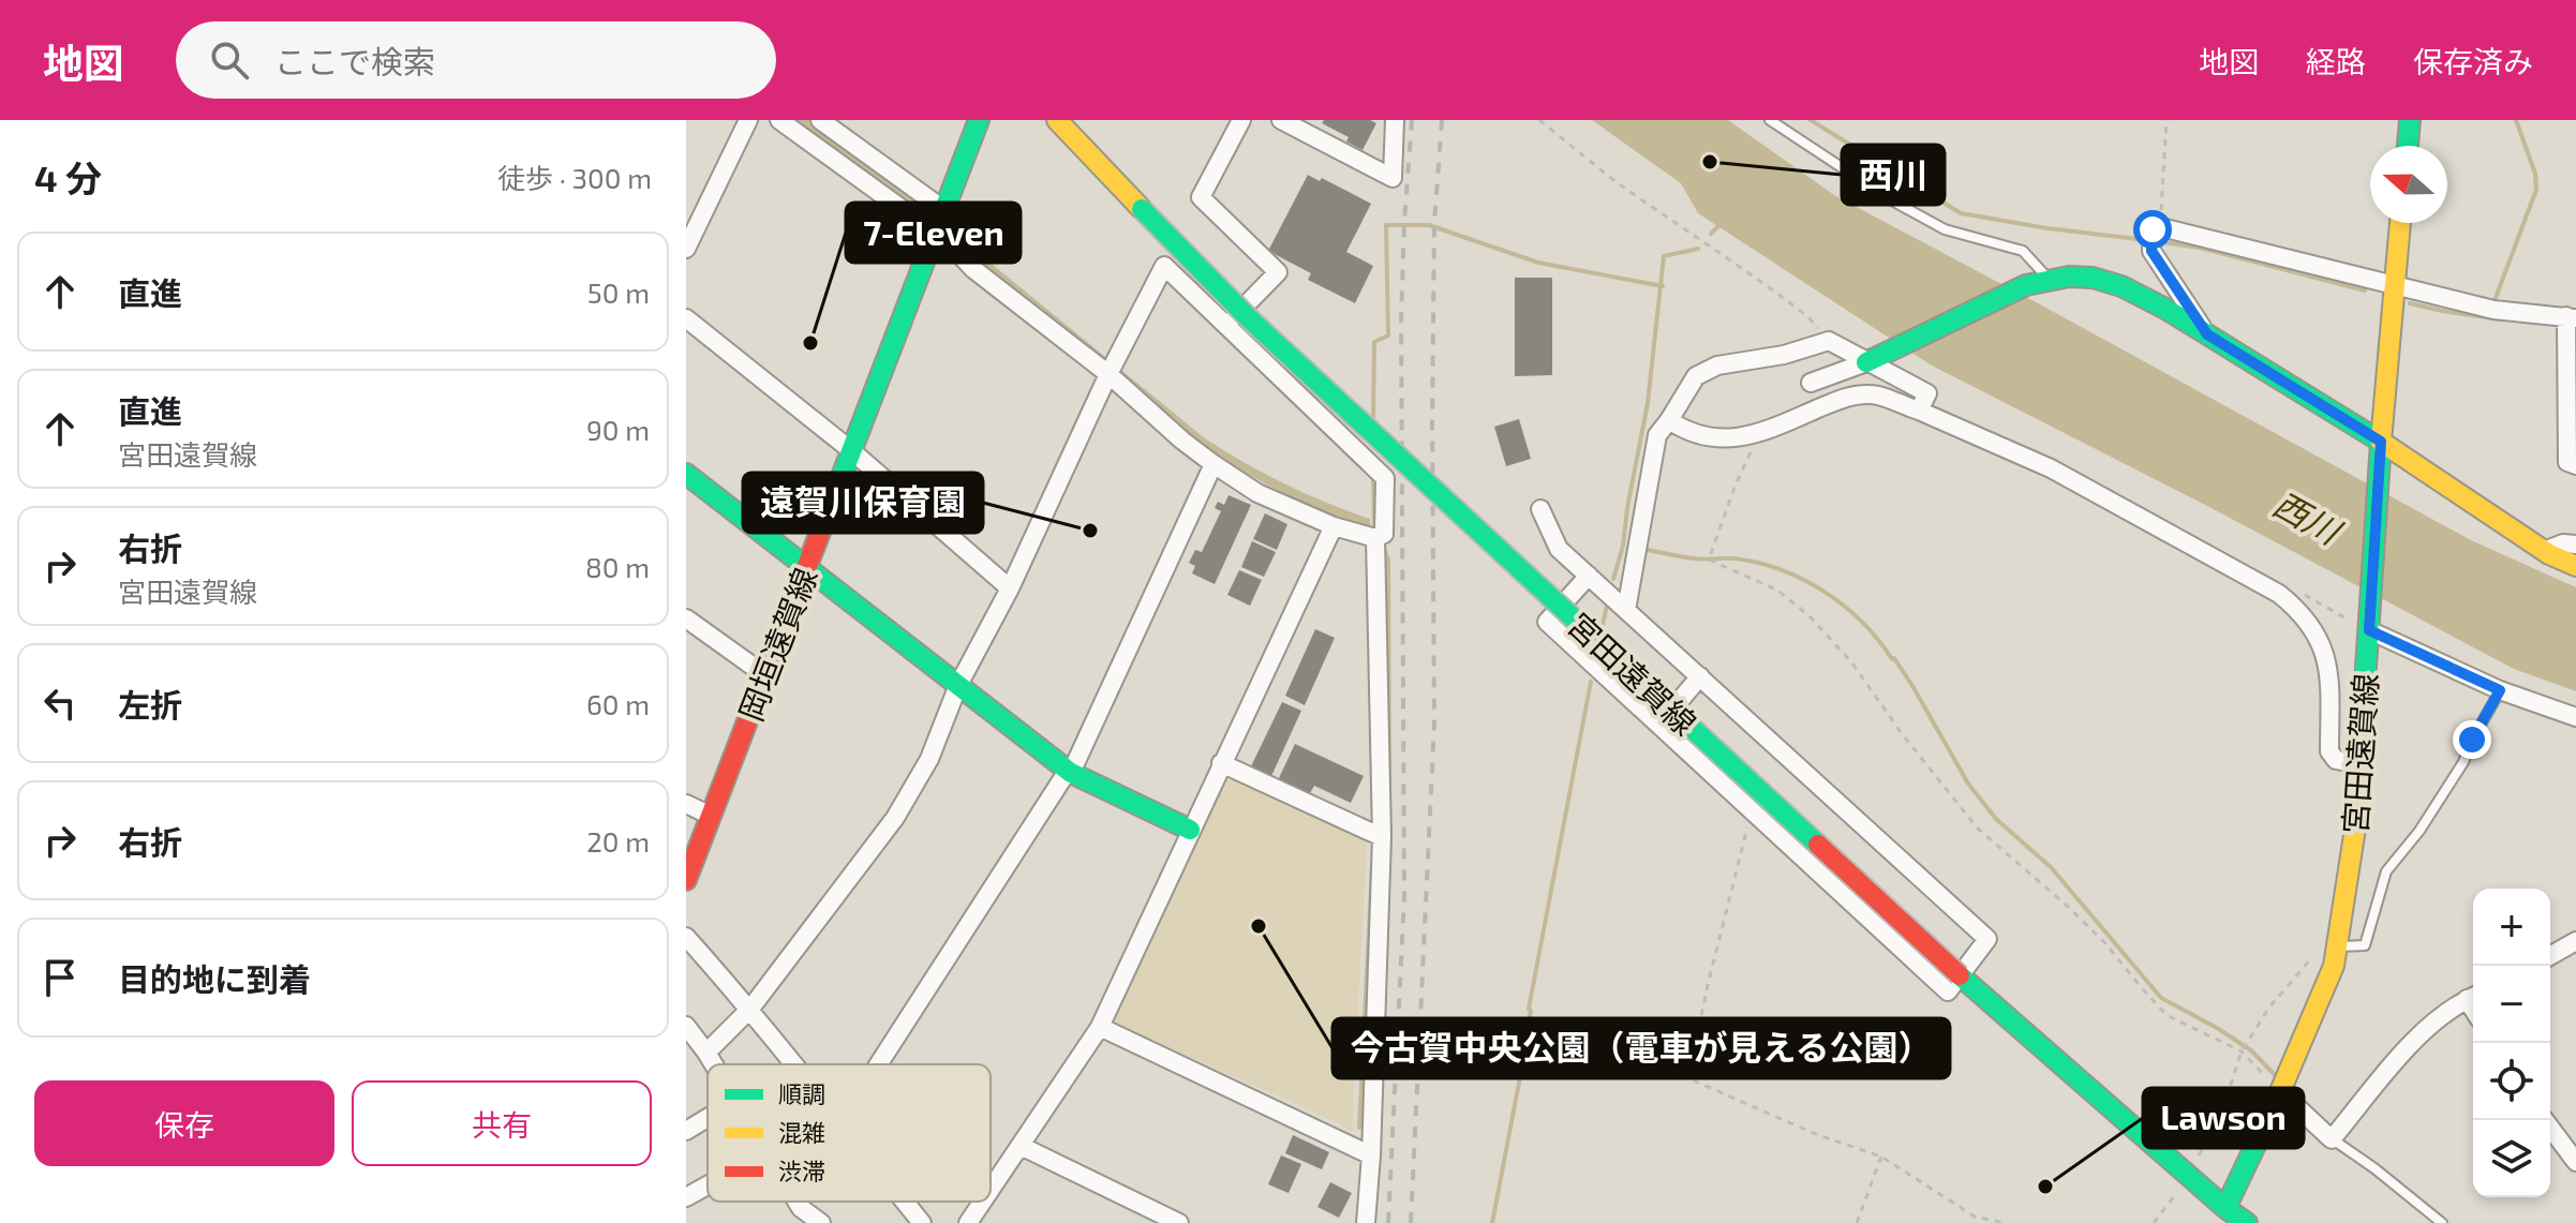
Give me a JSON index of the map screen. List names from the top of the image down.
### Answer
{
  "streets": {
    "main road": ["岡垣遠賀線", "宮田遠賀線"]
  },
  "water": ["西川"],
  "places": [
    "西川",
    "7-Eleven",
    "遠賀川保育園",
    "今古賀中央公園（電車が見える公園）",
    "Lawson"
  ],
  "legend": ["順調", "混雑", "渋滞"],
  "north": "left",
  "page": {
    "header": "地図",
    "search": "ここで検索",
    "nav": ["地図", "経路", "保存済み"],
    "heading": ["4 分", "徒歩 · 300 m"],
    "list": [
      ["直進", "50 m"],
      ["直進", "宮田遠賀線", "90 m"],
      ["右折", "宮田遠賀線", "80 m"],
      ["左折", "60 m"],
      ["右折", "20 m"],
      "目的地に到着"
    ],
    "map_buttons": ["+", "−"],
    "buttons": ["保存", "共有"]
  }
}
